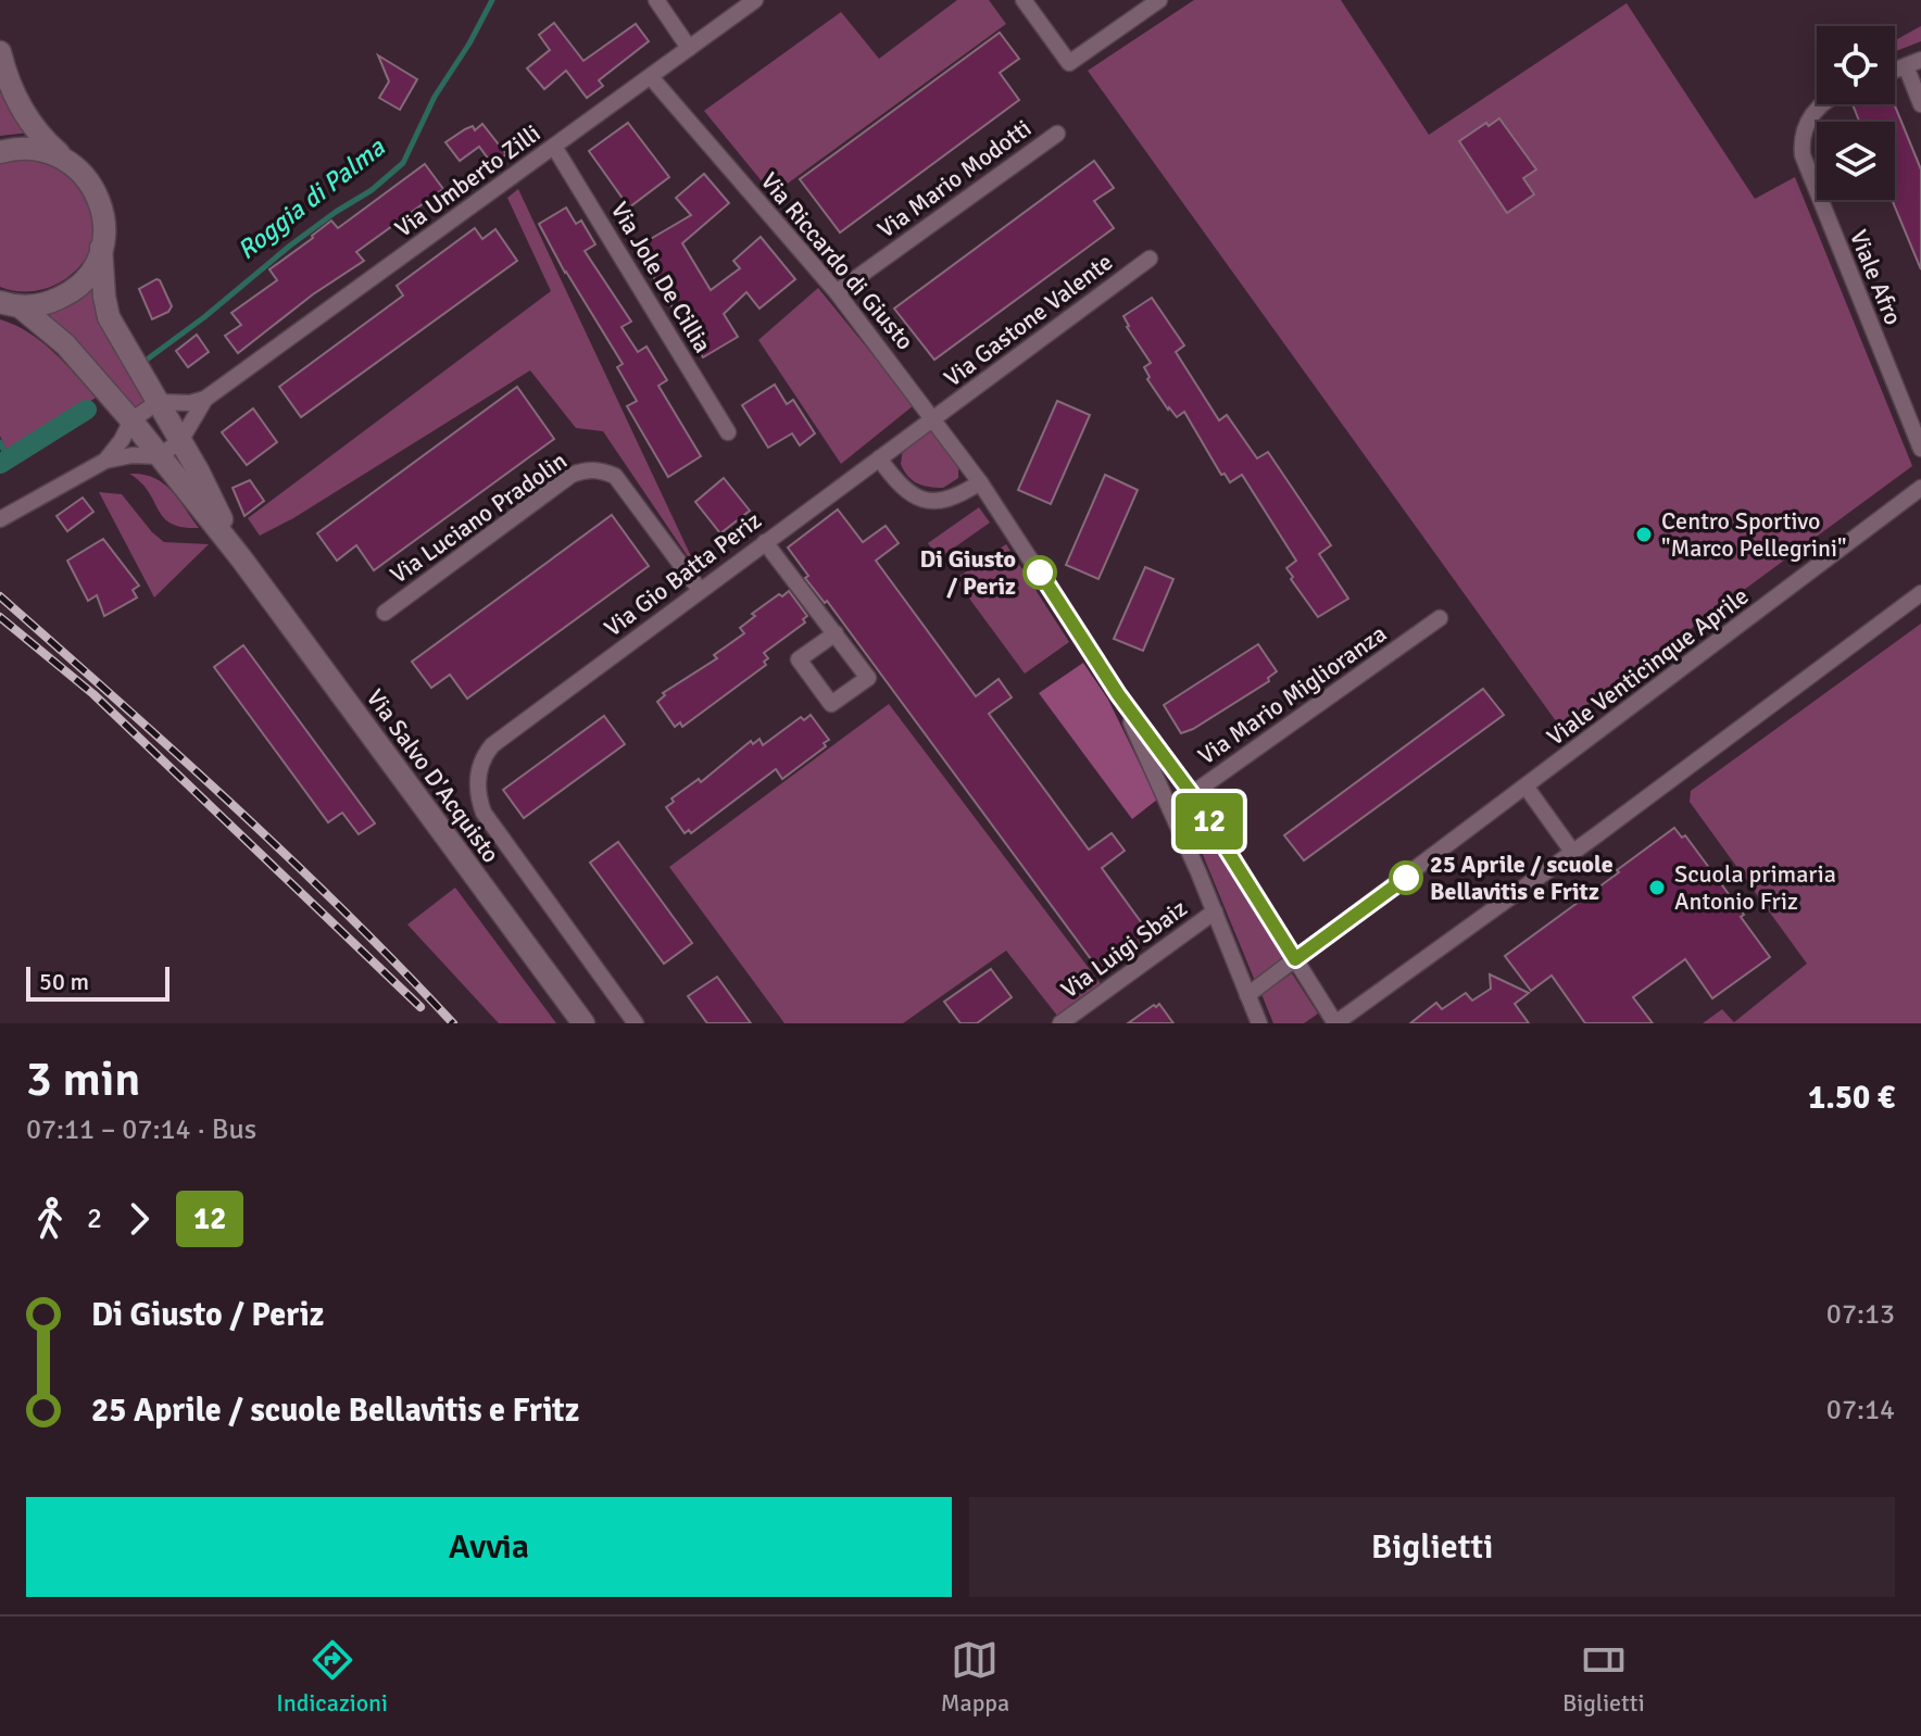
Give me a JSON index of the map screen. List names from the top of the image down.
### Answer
{
  "streets": {
    "street": [
      "Via Mario Modotti",
      "Via Umberto Zilli",
      "Via Riccardo di Giusto",
      "Via Jole De Cillia",
      "Viale Afro",
      "Via Gastone Valente",
      "Via Luciano Pradolin",
      "Via Gio Batta Periz",
      "Viale Venticinque Aprile",
      "Via Mario Miglioranza",
      "Via Salvo D'Acquisto",
      "Via Luigi Sbaiz"
    ]
  },
  "crossings": [
    ["Via Mario Modotti", "Via Riccardo di Giusto"],
    ["Via Umberto Zilli", "Via Riccardo di Giusto"],
    ["Via Umberto Zilli", "Via Jole De Cillia"],
    ["Via Umberto Zilli", "Via Salvo D'Acquisto"],
    ["Via Riccardo di Giusto", "Via Gastone Valente"],
    ["Via Riccardo di Giusto", "Via Gio Batta Periz"],
    ["Via Riccardo di Giusto", "Viale Venticinque Aprile"],
    ["Via Riccardo di Giusto", "Via Mario Miglioranza"],
    ["Via Riccardo di Giusto", "Via Luigi Sbaiz"],
    ["Via Gastone Valente", "Via Gio Batta Periz"],
    ["Via Luciano Pradolin", "Via Gio Batta Periz"]
  ],
  "water": ["Roggia di Palma"],
  "places": [
    "Centro Sportivo \"Marco Pellegrini\"",
    "Di Giusto / Periz",
    "25 Aprile / scuole Bellavitis e Fritz",
    "Scuola primaria Antonio Friz"
  ],
  "lines": ["bus line 12"],
  "scale_bar": "50 m",
  "page": {
    "on_map": "12",
    "scale": "50 m",
    "heading": ["3 min", "07:11 – 07:14 · Bus", "1.50 €"],
    "legs": ["2", "12"],
    "list": [
      {
        "name": "Di Giusto / Periz",
        "value": "07:13"
      },
      {
        "name": "25 Aprile / scuole Bellavitis e Fritz",
        "value": "07:14"
      }
    ],
    "buttons": ["Avvia", "Biglietti"],
    "tabs": ["Indicazioni", "Mappa", "Biglietti"]
  }
}
